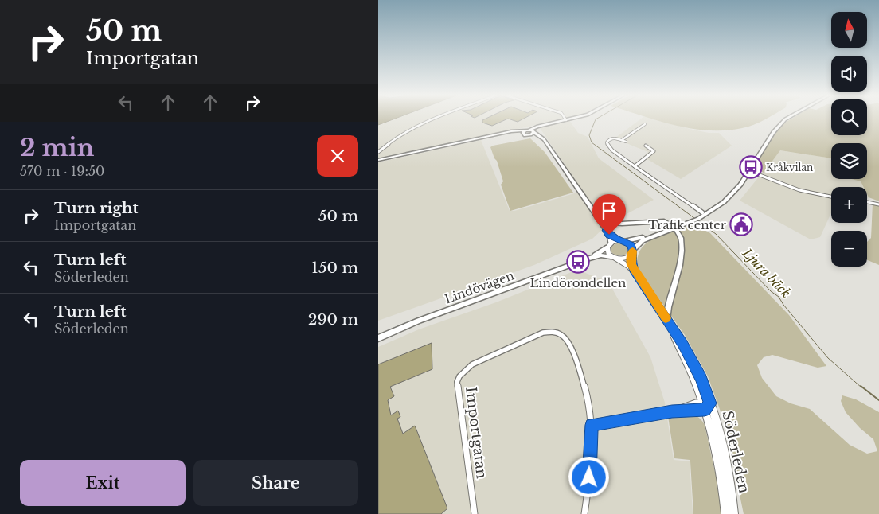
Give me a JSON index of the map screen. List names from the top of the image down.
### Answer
{
  "streets": {
    "main road": ["Lindövägen", "Söderleden"],
    "street": ["Importgatan"]
  },
  "crossings": [
    ["Lindövägen", "Söderleden"]
  ],
  "water": ["Ljura bäck"],
  "places": {
    "bus stop": ["Kråkvilan", "Lindörondellen"],
    "public building": ["Trafik center"]
  },
  "north": "top",
  "page": {
    "turn": ["50 m", "Importgatan"],
    "map_buttons": ["+", "−"],
    "heading": ["2 min", "570 m · 19:50"],
    "list": [
      {
        "name": "Turn right",
        "note": "Importgatan",
        "value": "50 m"
      },
      {
        "name": "Turn left",
        "note": "Söderleden",
        "value": "150 m"
      },
      {
        "name": "Turn left",
        "note": "Söderleden",
        "value": "290 m"
      }
    ],
    "buttons": ["Exit", "Share"]
  }
}
